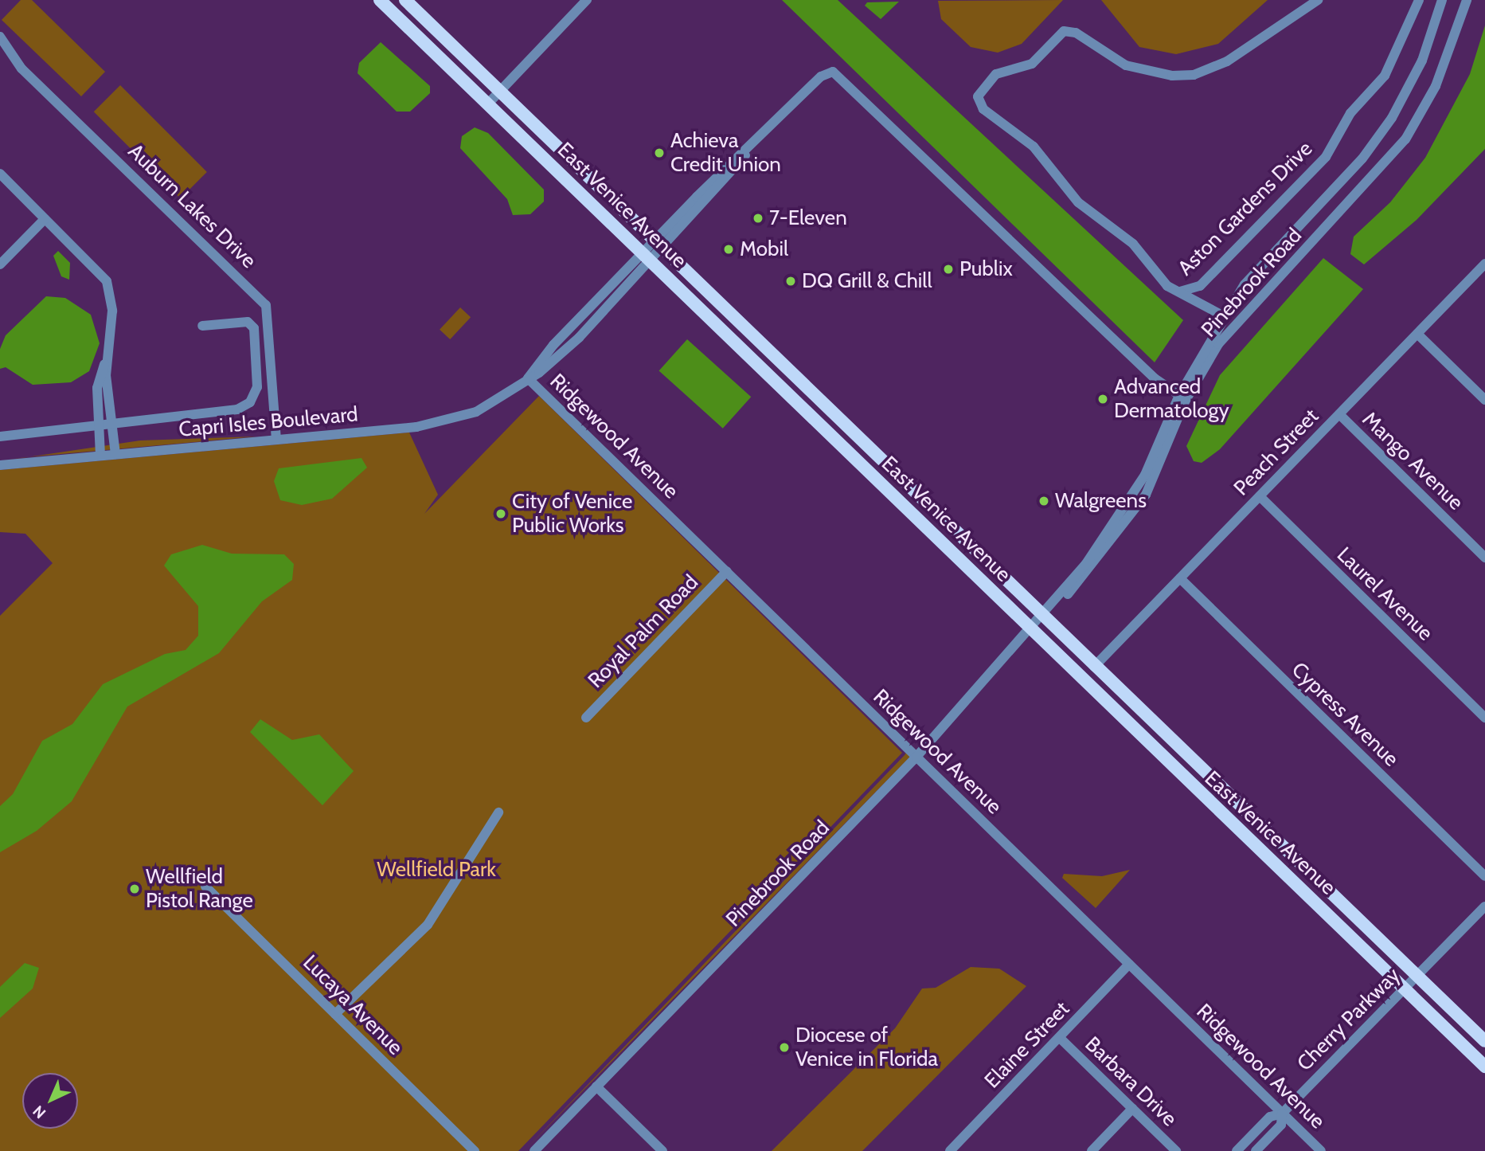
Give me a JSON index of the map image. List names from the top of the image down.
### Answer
{
  "streets": {
    "main road": ["East Venice Avenue"],
    "street": [
      "Auburn Lakes Drive",
      "Aston Gardens Drive",
      "Pinebrook Road",
      "Capri Isles Boulevard",
      "Ridgewood Avenue",
      "Peach Street",
      "Mango Avenue",
      "Laurel Avenue",
      "Royal Palm Road",
      "Cypress Avenue",
      "Lucaya Avenue",
      "Cherry Parkway",
      "Elaine Street",
      "Barbara Drive"
    ]
  },
  "crossings": [
    ["East Venice Avenue", "Pinebrook Road"],
    ["East Venice Avenue", "Capri Isles Boulevard"],
    ["East Venice Avenue", "Peach Street"],
    ["East Venice Avenue", "Cherry Parkway"],
    ["Auburn Lakes Drive", "Capri Isles Boulevard"],
    ["Aston Gardens Drive", "Pinebrook Road"],
    ["Pinebrook Road", "Ridgewood Avenue"],
    ["Capri Isles Boulevard", "Ridgewood Avenue"],
    ["Ridgewood Avenue", "Royal Palm Road"],
    ["Ridgewood Avenue", "Cherry Parkway"],
    ["Ridgewood Avenue", "Elaine Street"],
    ["Peach Street", "Mango Avenue"],
    ["Peach Street", "Laurel Avenue"],
    ["Peach Street", "Cypress Avenue"],
    ["Elaine Street", "Barbara Drive"]
  ],
  "parks": ["Wellfield Park"],
  "places": [
    "Achieva Credit Union",
    "7-Eleven",
    "Mobil",
    "Publix",
    "DQ Grill & Chill",
    "Advanced Dermatology",
    "Walgreens",
    "City of Venice Public Works",
    "Wellfield Pistol Range",
    "Diocese of Venice in Florida"
  ],
  "north": "bottom left"
}
